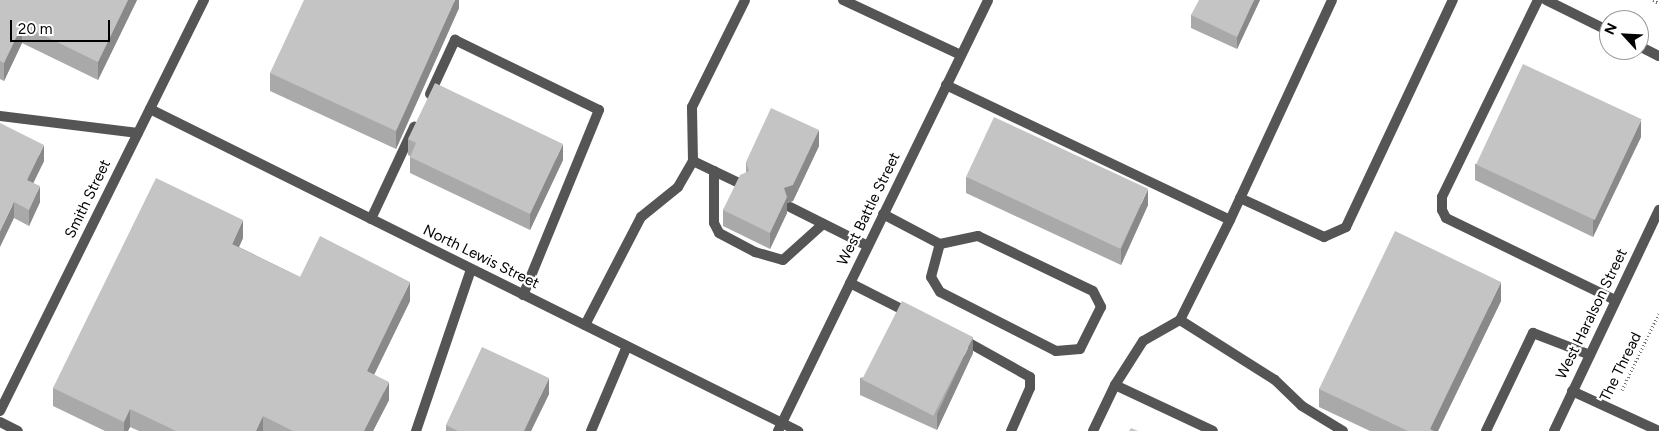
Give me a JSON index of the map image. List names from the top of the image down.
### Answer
{
  "streets": {
    "street": [
      "Smith Street",
      "West Battle Street",
      "North Lewis Street",
      "West Haralson Street"
    ],
    "path": ["The Thread"]
  },
  "crossings": [
    ["Smith Street", "North Lewis Street"],
    ["West Battle Street", "North Lewis Street"]
  ],
  "scale_bar": "20 m",
  "north": "top left"
}
